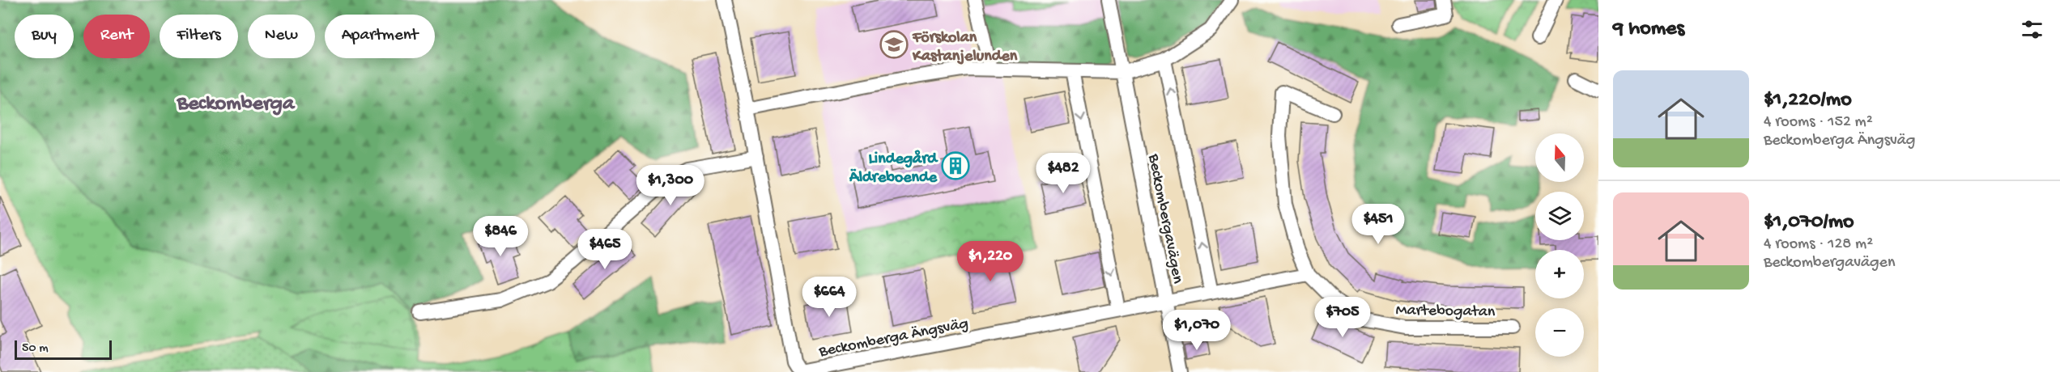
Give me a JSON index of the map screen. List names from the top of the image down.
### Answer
{
  "streets": {
    "street": ["Beckombergavägen", "Martebogatan", "Beckomberga Ängsväg"]
  },
  "crossings": [
    ["Beckombergavägen", "Beckomberga Ängsväg"]
  ],
  "districts": ["Beckomberga"],
  "places": {
    "school or university": ["Förskolan Kastanjelunden"],
    "building": ["Lindegård Äldreboende"]
  },
  "scale_bar": "50 m",
  "north": "top",
  "page": {
    "heading": "9 homes",
    "chip": [
      "Buy",
      "Rent",
      "Filters",
      "New",
      "Apartment"
    ],
    "list": [
      {
        "name": "$1,220/mo",
        "note": "4 rooms · 152 m² · Beckomberga Ängsväg"
      },
      {
        "name": "$1,070/mo",
        "note": "4 rooms · 128 m² · Beckombergavägen"
      }
    ],
    "map_buttons": ["+", "−"],
    "price": [
      "$482",
      "$1,300",
      "$451",
      "$846",
      "$465",
      "$1,220",
      "$664",
      "$705",
      "$1,070"
    ],
    "scale": "50 m"
  }
}
